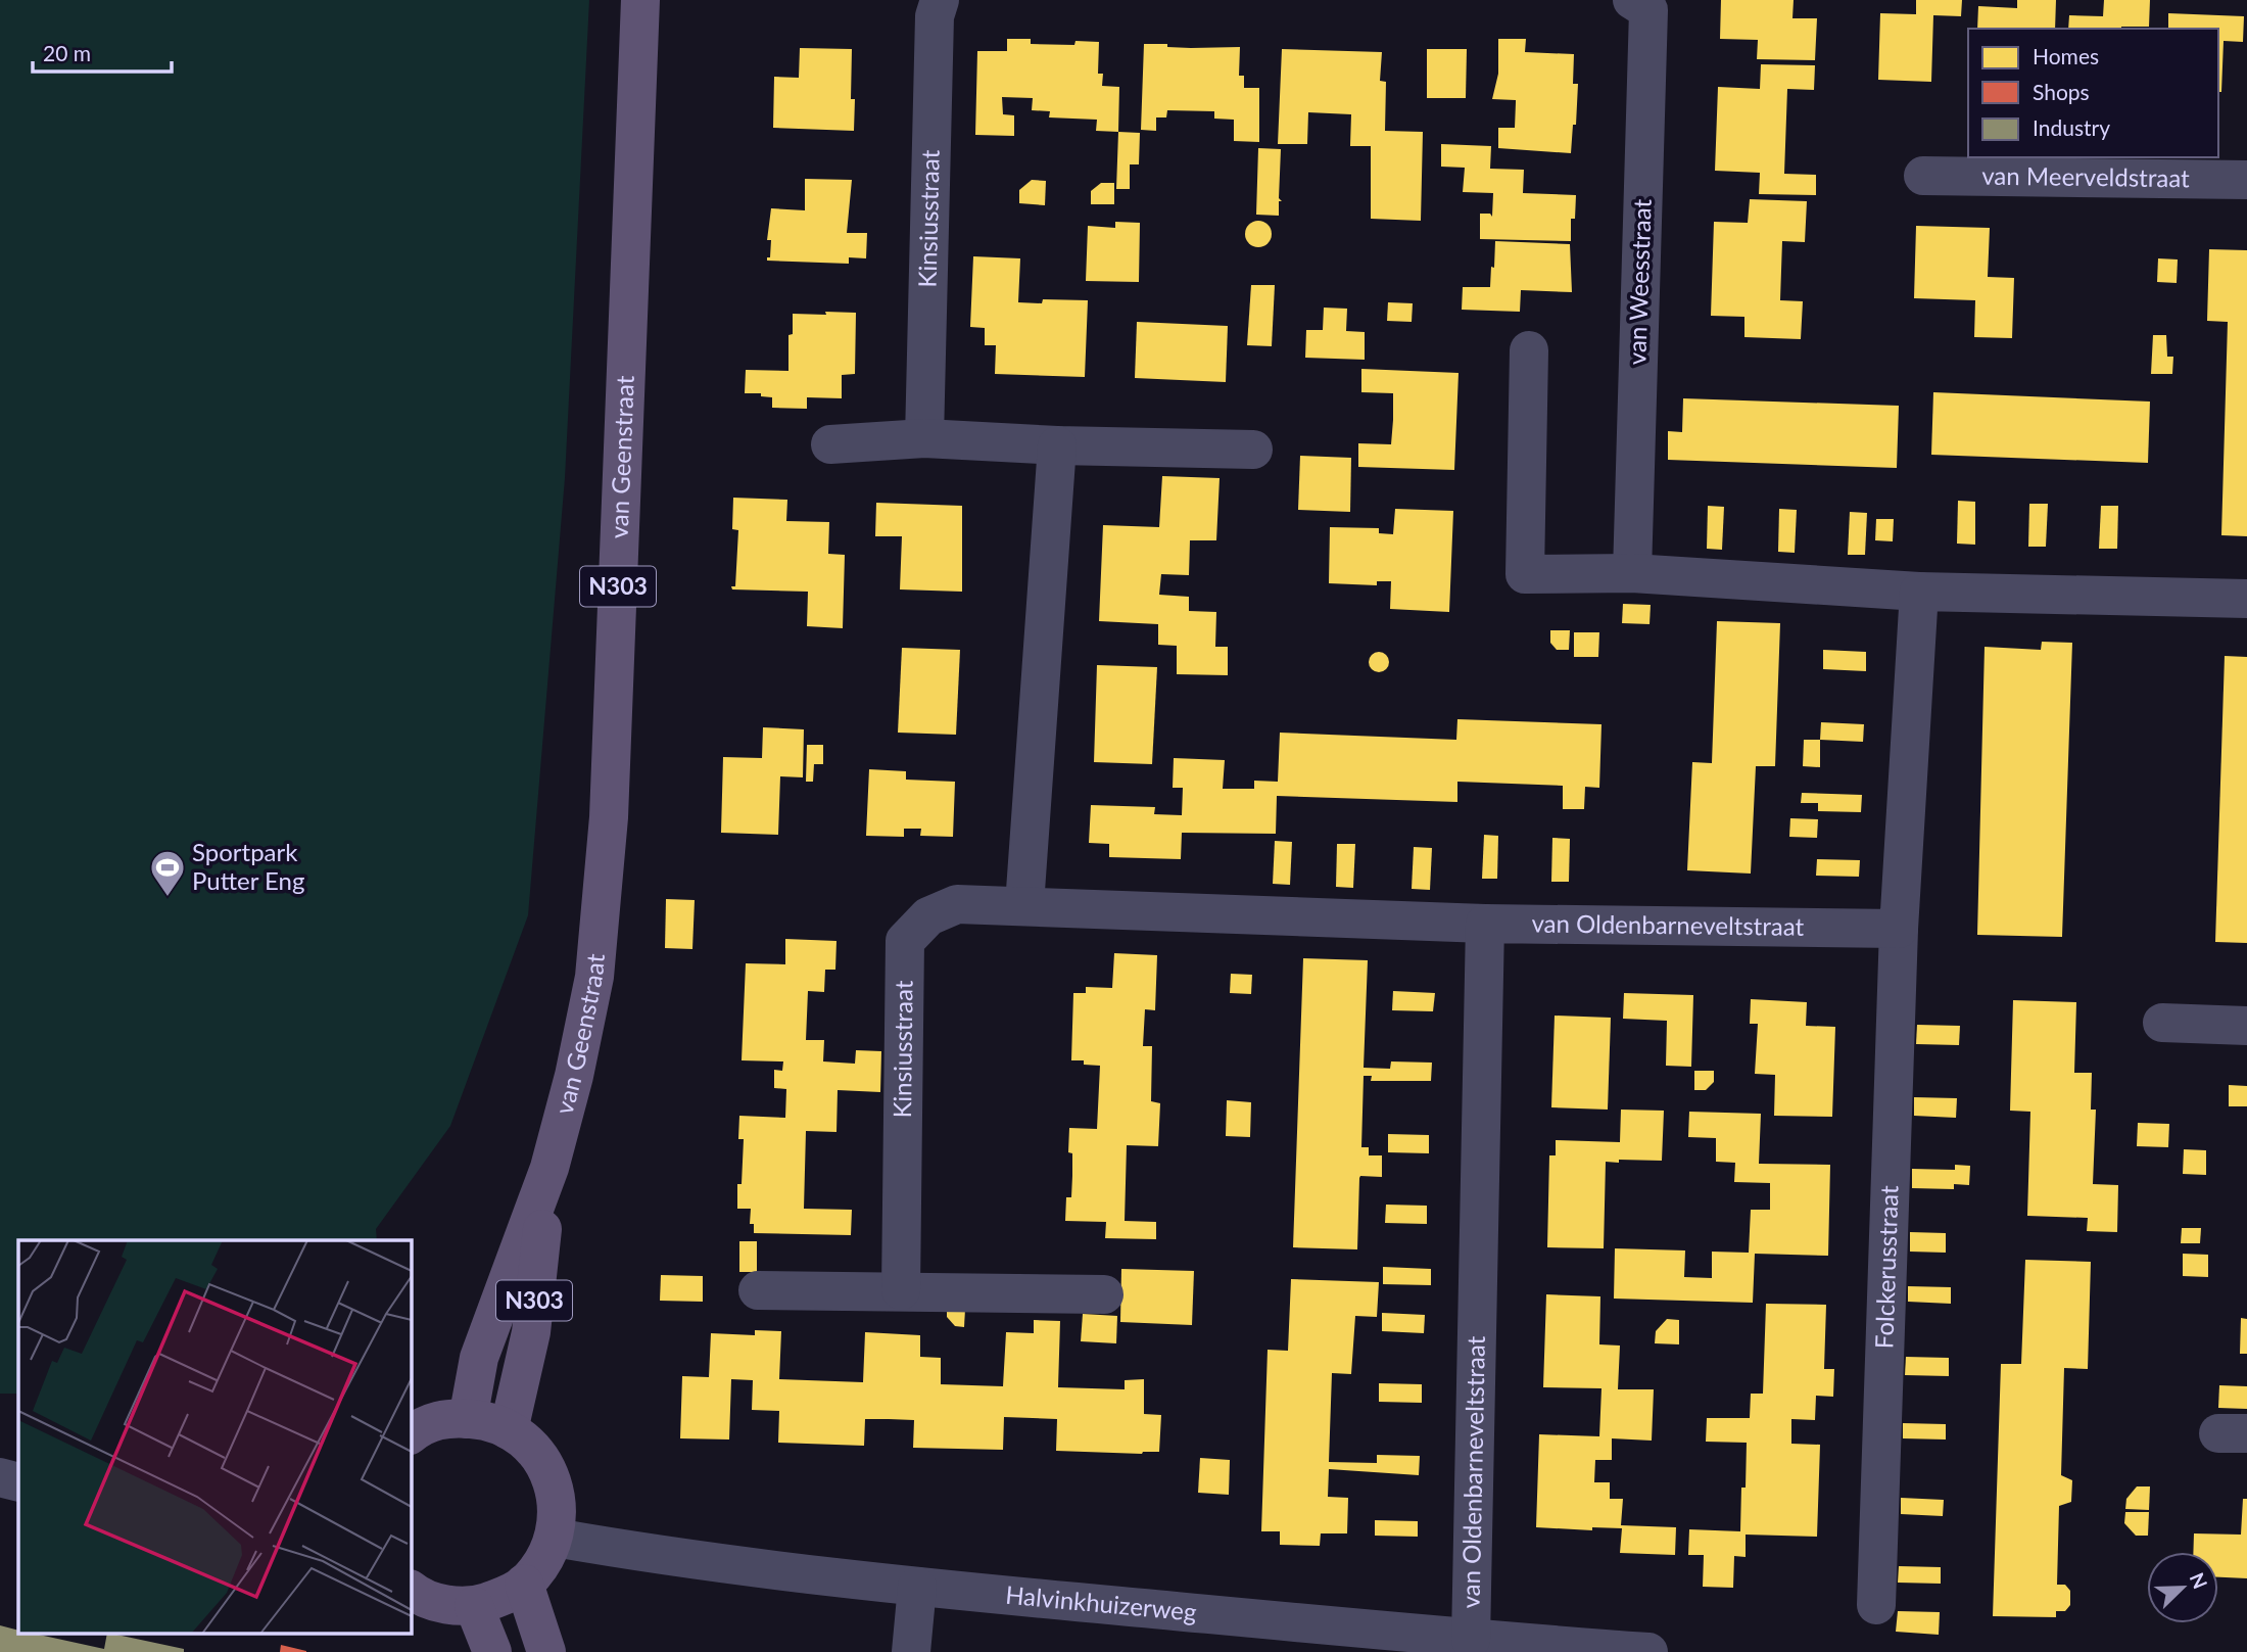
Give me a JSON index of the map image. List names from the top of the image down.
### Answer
{
  "streets": {
    "main road": ["van Geenstraat", "N303"],
    "street": [
      "van Meerveldstraat",
      "Kinsiusstraat",
      "van Weesstraat",
      "van Oldenbarneveltstraat",
      "Folckerusstraat",
      "Halvinkhuizerweg"
    ]
  },
  "crossings": [
    ["Kinsiusstraat", "van Oldenbarneveltstraat"],
    ["van Oldenbarneveltstraat", "Folckerusstraat"],
    ["van Oldenbarneveltstraat", "Halvinkhuizerweg"]
  ],
  "places": {
    "sports": ["Sportpark Putter Eng"]
  },
  "legend": ["Homes", "Shops", "Industry"],
  "scale_bar": "20 m",
  "north": "top right"
}
